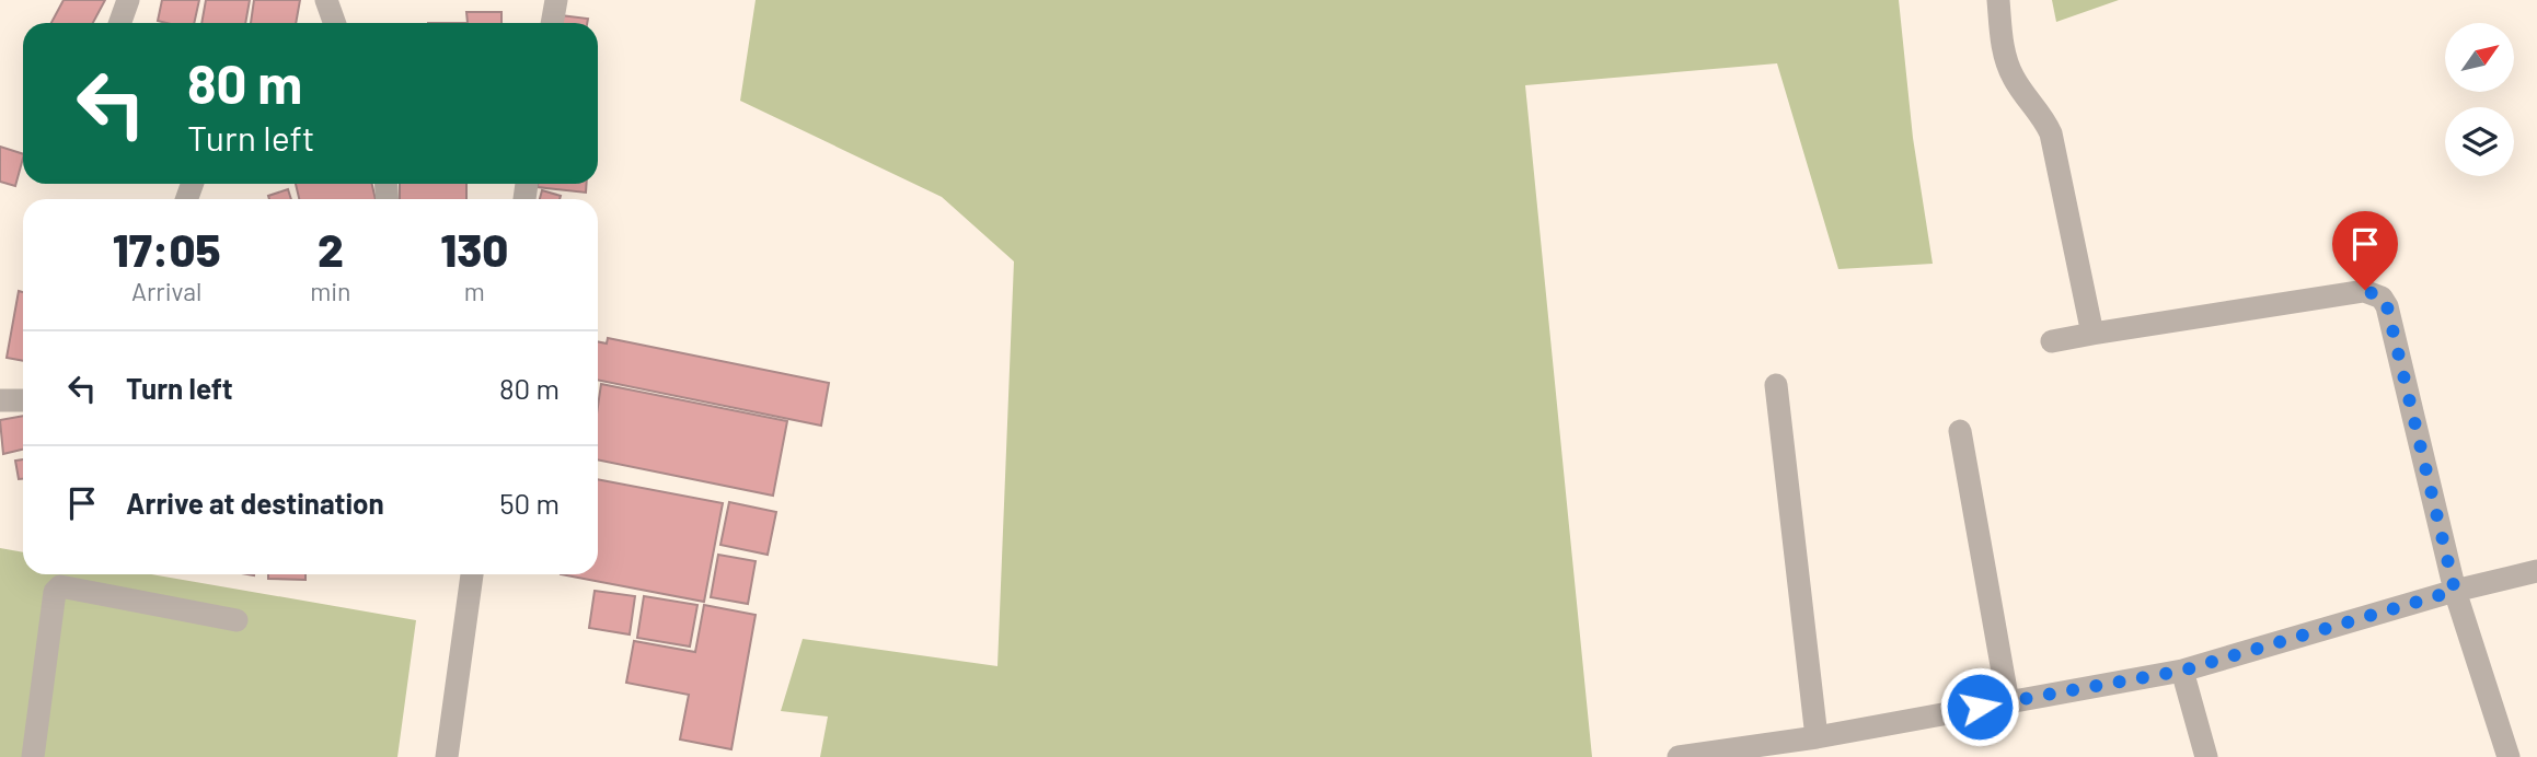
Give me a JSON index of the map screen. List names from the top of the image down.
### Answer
{
  "north": "top right",
  "page": {
    "turn": ["80 m", "Turn left"],
    "eta": [
      "17:05",
      "Arrival",
      "2",
      "min",
      "130",
      "m"
    ],
    "list": [
      {
        "name": "Turn left",
        "value": "80 m"
      },
      {
        "name": "Arrive at destination",
        "value": "50 m"
      }
    ]
  }
}
